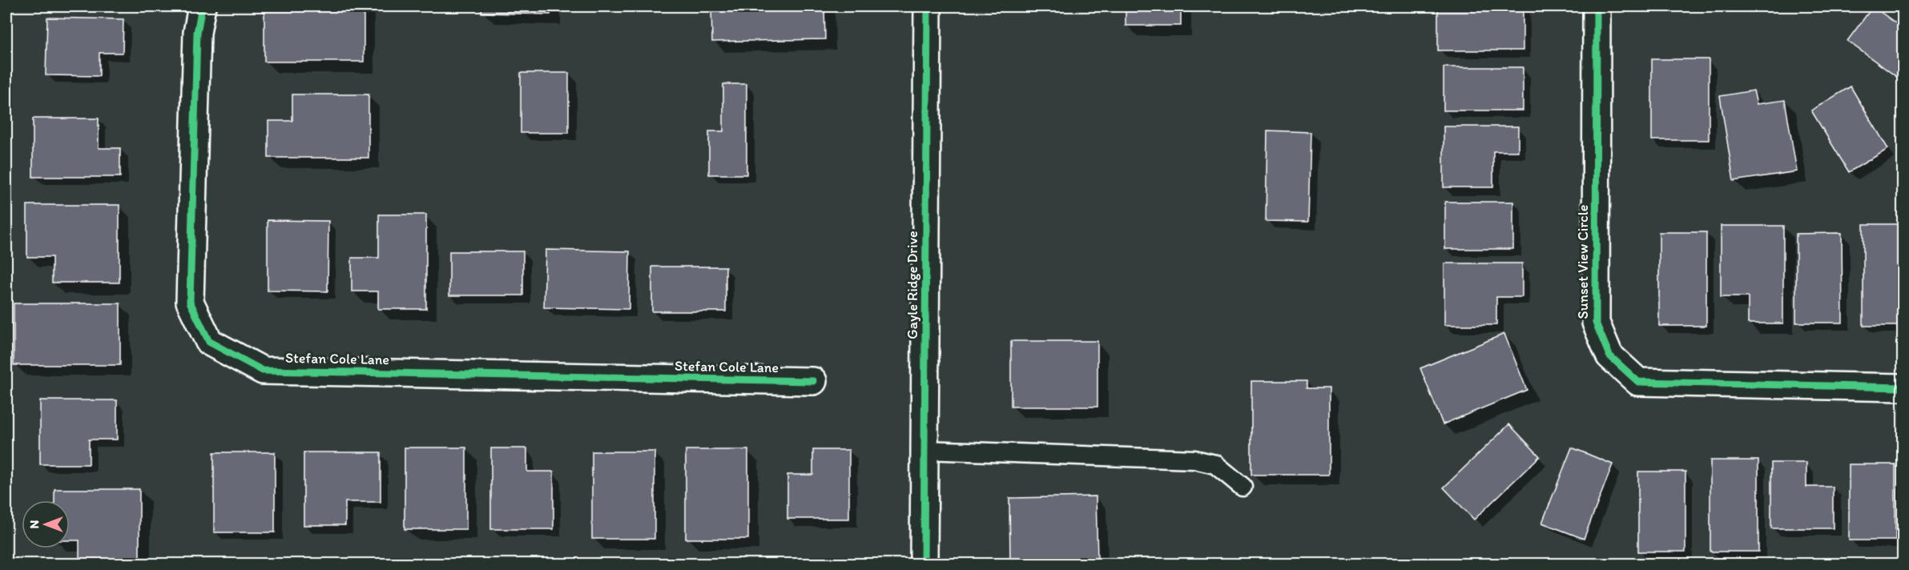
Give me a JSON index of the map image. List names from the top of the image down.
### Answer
{
  "streets": {
    "street": ["Sunset View Circle", "Gayle Ridge Drive", "Stefan Cole Lane"]
  },
  "north": "left"
}
